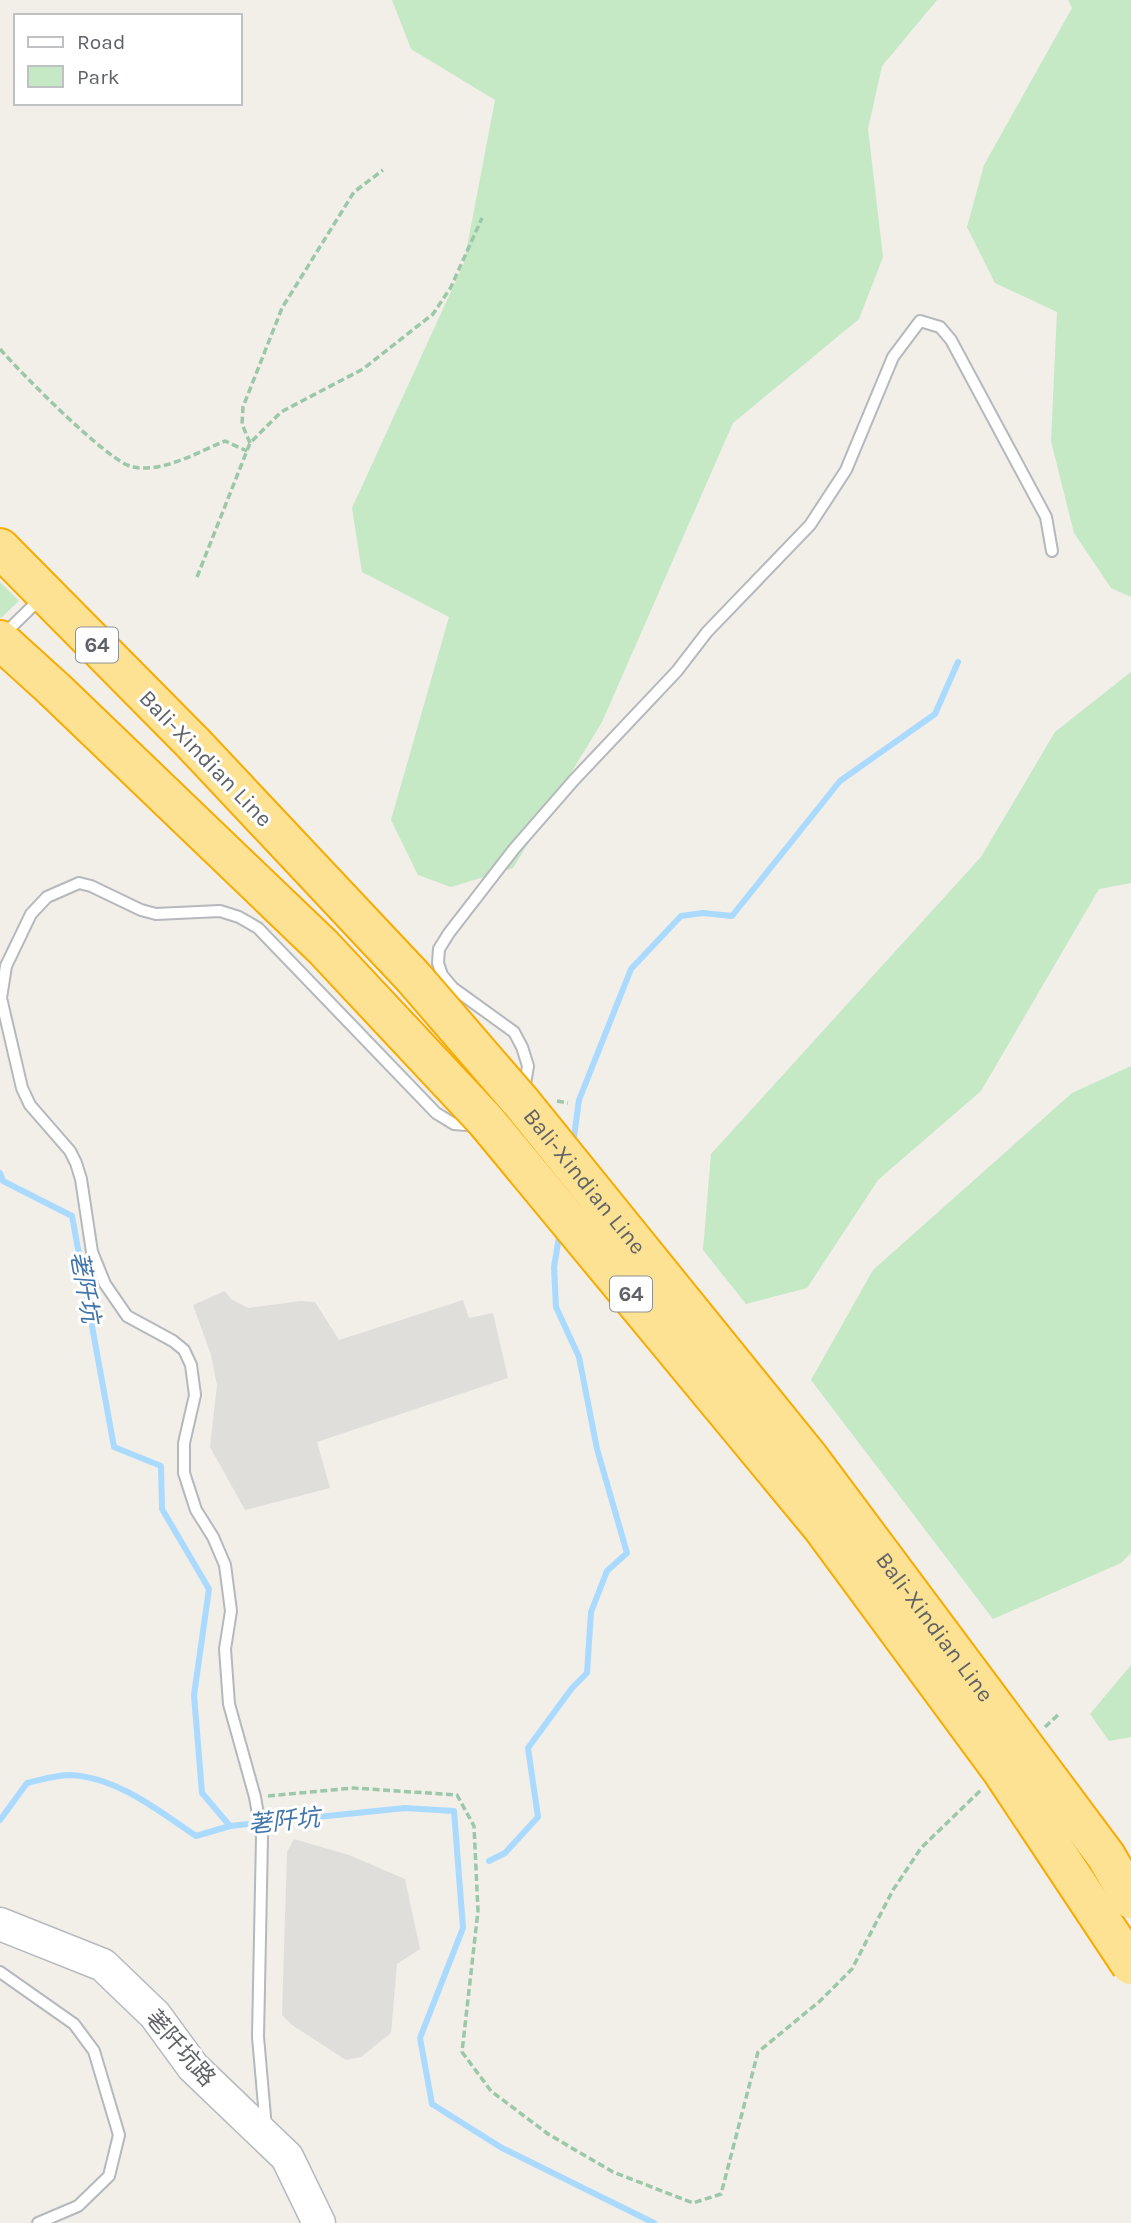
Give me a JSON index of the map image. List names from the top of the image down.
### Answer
{
  "streets": {
    "highway": ["64", "Bali-Xindian Line"],
    "street": ["荖阡坑路"]
  },
  "water": ["荖阡坑"],
  "legend": ["Road", "Park"]
}
